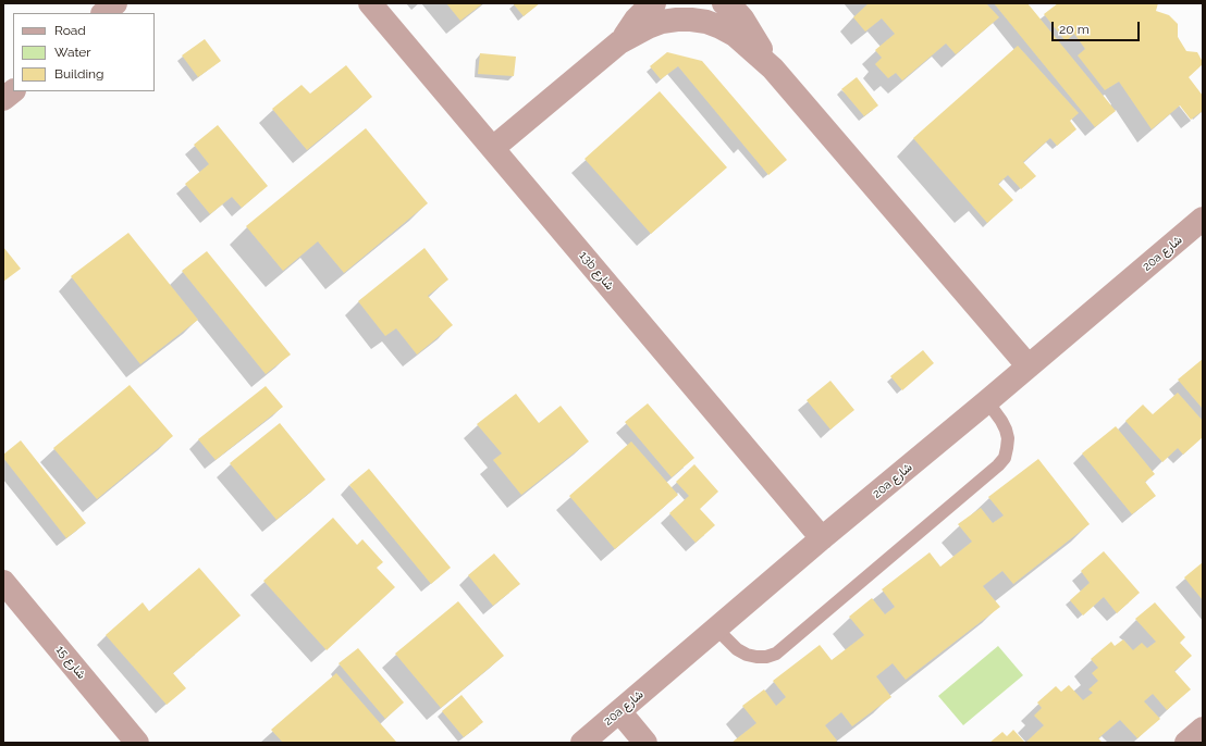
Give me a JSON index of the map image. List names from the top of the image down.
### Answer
{
  "streets": {
    "street": ["20a شارع", "13b شارع", "شارع 15"]
  },
  "crossings": [
    ["20a شارع", "13b شارع"]
  ],
  "legend": ["Road", "Water", "Building"],
  "scale_bar": "20 m"
}
